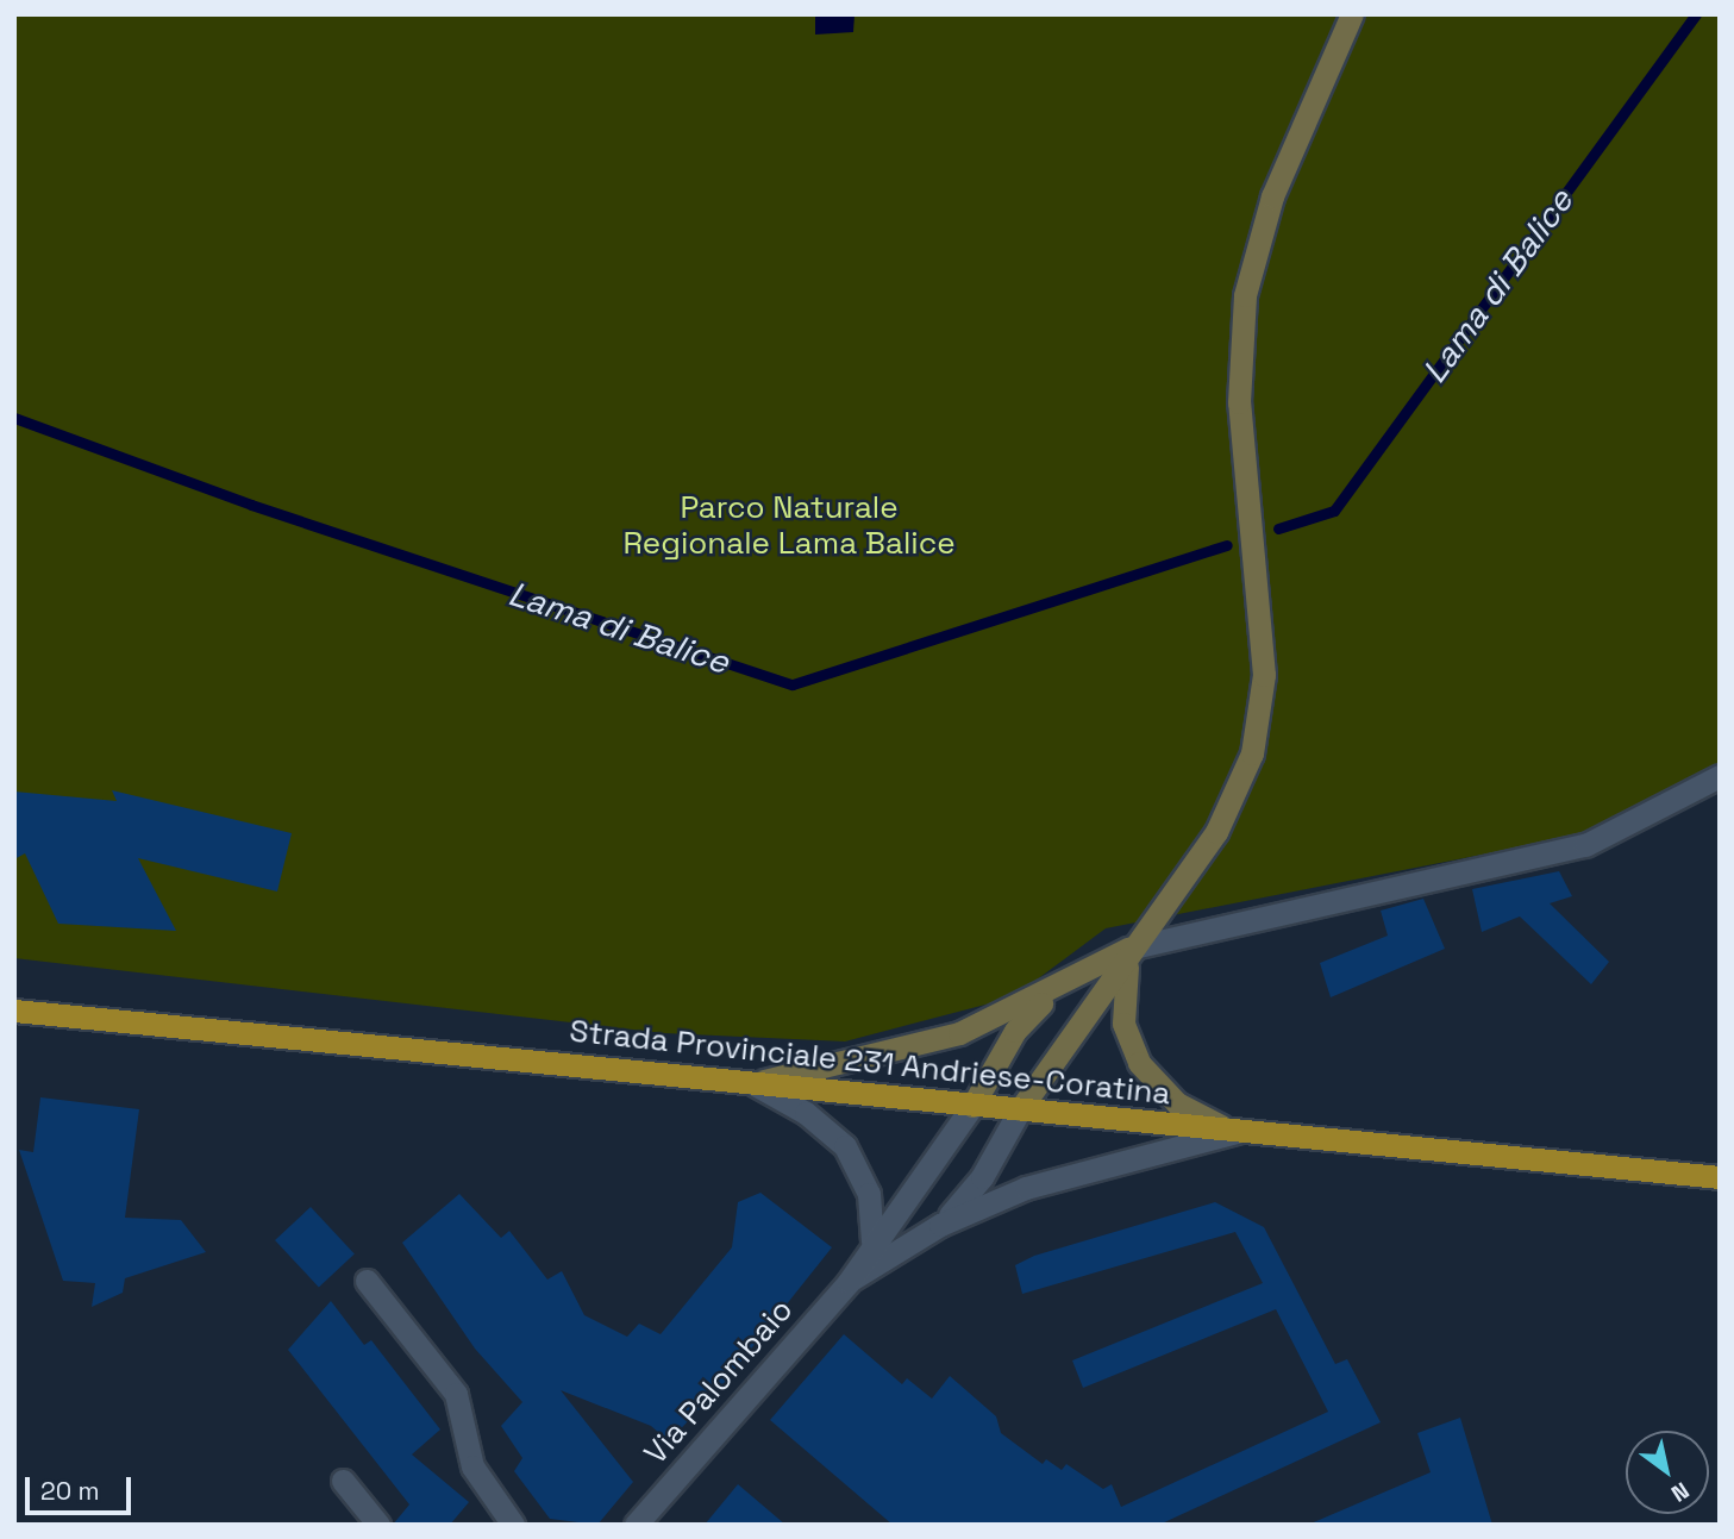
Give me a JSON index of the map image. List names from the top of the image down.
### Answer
{
  "streets": {
    "main road": ["Strada Provinciale 231 Andriese-Coratina"],
    "street": ["Via Palombaio"]
  },
  "crossings": [
    ["Strada Provinciale 231 Andriese-Coratina", "Via Palombaio"]
  ],
  "water": ["Lama di Balice"],
  "parks": ["Parco Naturale Regionale Lama Balice"],
  "scale_bar": "20 m",
  "north": "bottom right"
}
